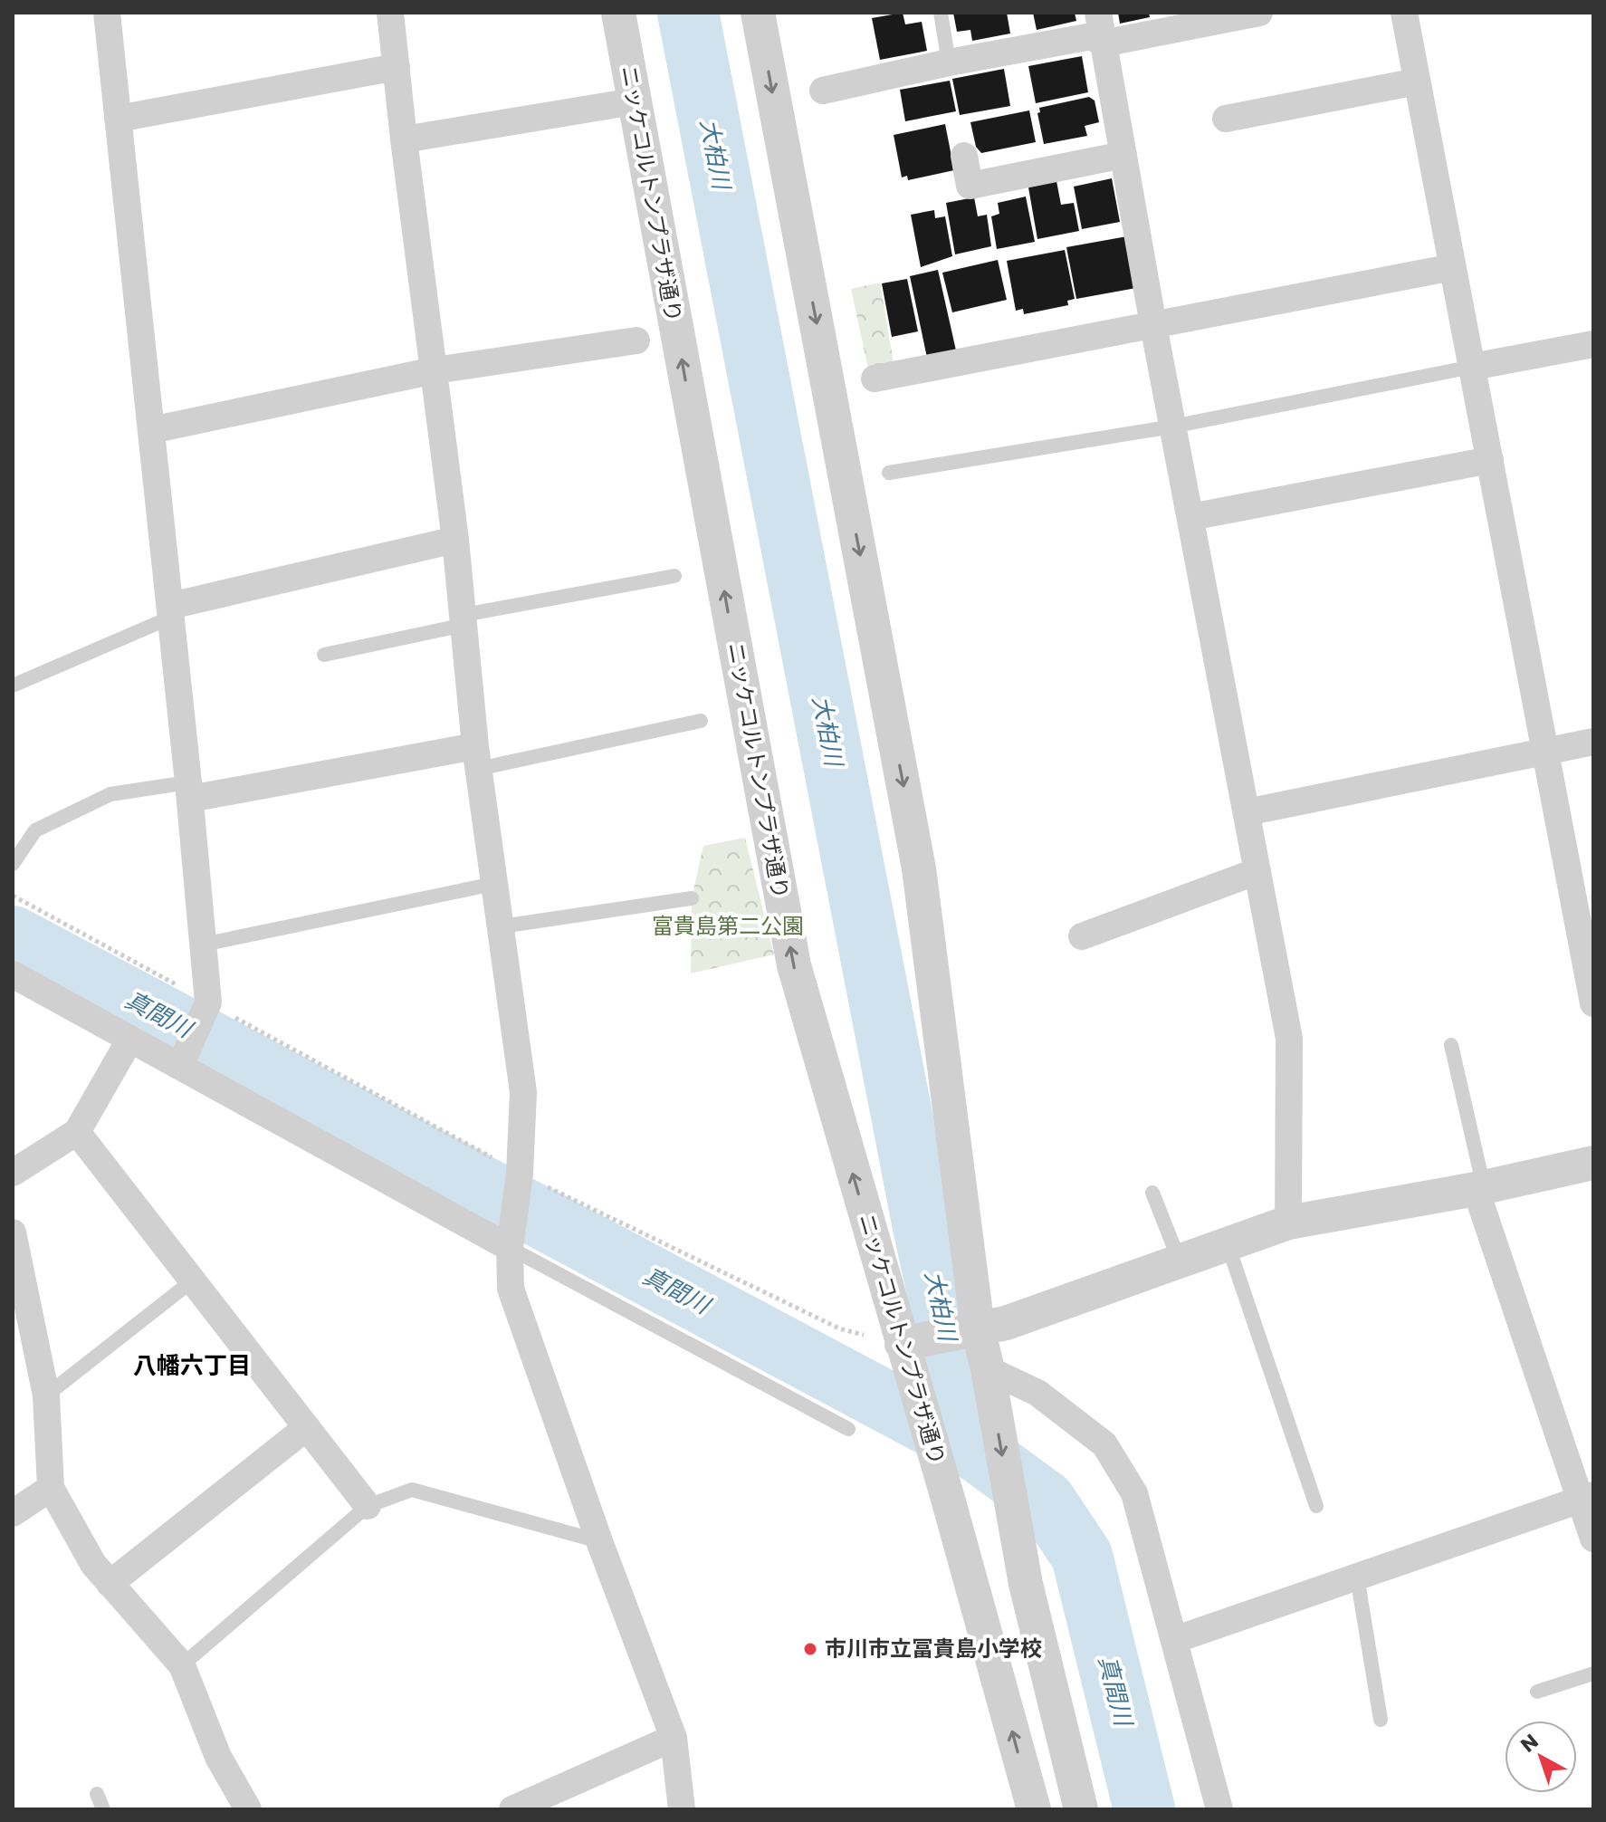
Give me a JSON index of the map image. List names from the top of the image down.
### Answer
{
  "streets": {
    "street": ["ニッケコルトンプラザ通り"]
  },
  "districts": ["八幡六丁目"],
  "water": ["大柏川", "真間川"],
  "parks": ["富貴島第二公園"],
  "places": ["市川市立冨貴島小学校"],
  "north": "top left"
}
